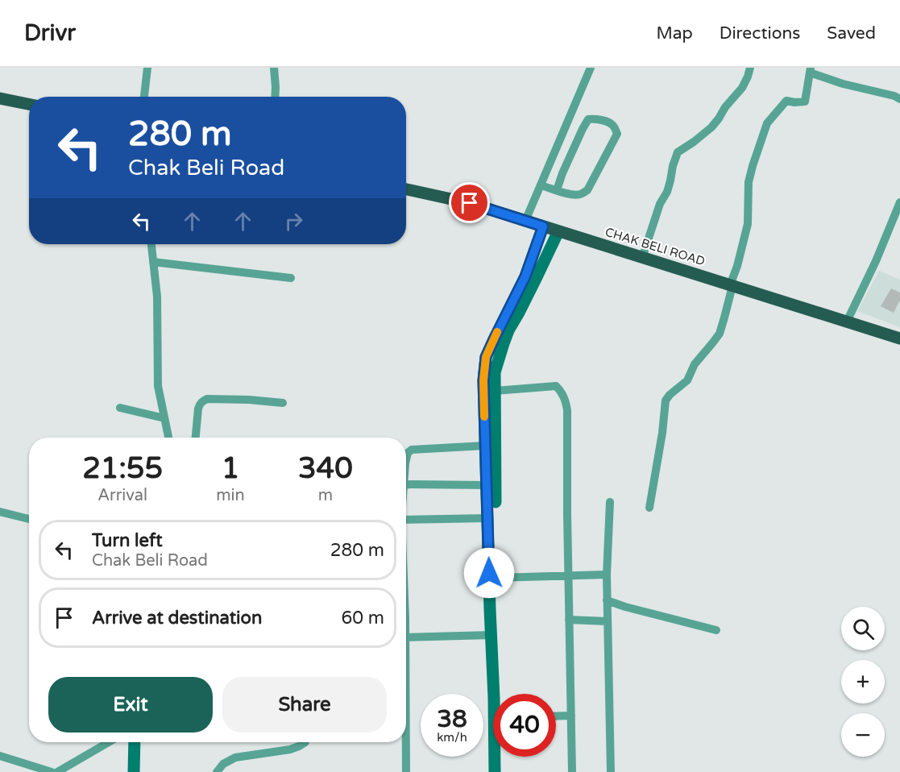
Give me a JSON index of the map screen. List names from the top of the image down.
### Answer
{
  "streets": {
    "main road": ["CHAK BELI ROAD"]
  },
  "page": {
    "header": "Drivr",
    "nav": ["Map", "Directions", "Saved"],
    "turn": ["280 m", "Chak Beli Road"],
    "eta": [
      "21:55",
      "Arrival",
      "1",
      "min",
      "340",
      "m"
    ],
    "list": [
      {
        "name": "Turn left",
        "note": "Chak Beli Road",
        "value": "280 m"
      },
      {
        "name": "Arrive at destination",
        "value": "60 m"
      }
    ],
    "map_buttons": ["+", "−"],
    "buttons": ["Exit", "Share"],
    "speed": "38 km/h",
    "limit": "40"
  }
}
